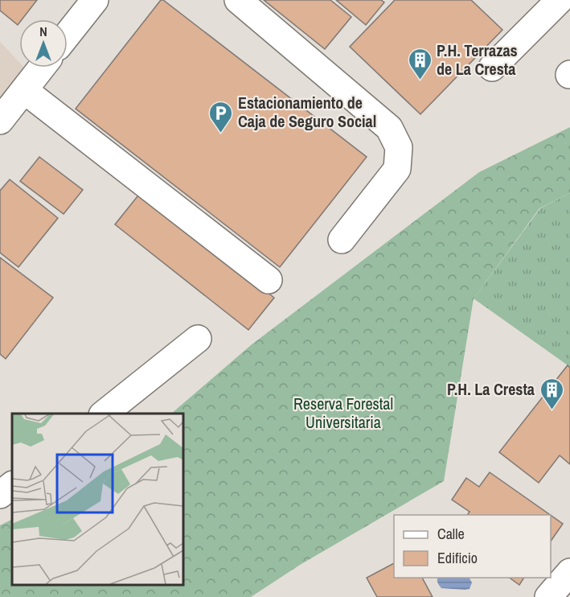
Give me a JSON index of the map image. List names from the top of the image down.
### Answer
{
  "parks": ["Reserva Forestal Universitaria"],
  "places": {
    "building": ["P.H. Terrazas de La Cresta", "P.H. La Cresta"],
    "parking": ["Estacionamiento de Caja de Seguro Social"]
  },
  "legend": ["Calle", "Edificio"],
  "north": "top"
}
